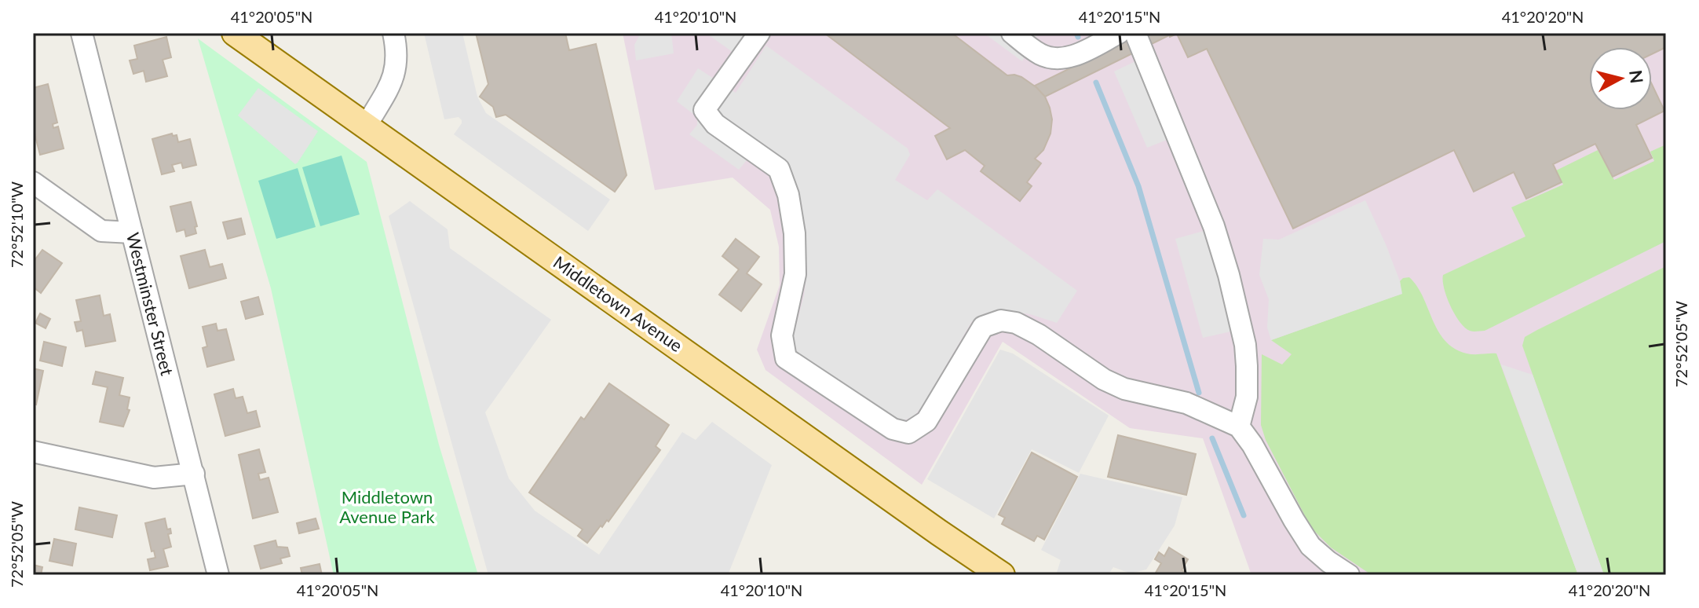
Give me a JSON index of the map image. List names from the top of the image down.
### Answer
{
  "streets": {
    "main road": ["Middletown Avenue"],
    "street": ["Westminster Street"]
  },
  "parks": ["Middletown Avenue Park"],
  "north": "right",
  "coordinates": [
    "41°20'05\"N",
    "41°20'10\"N",
    "41°20'15\"N",
    "41°20'20\"N",
    "72°52'10\"W",
    "72°52'05\"W"
  ]
}
